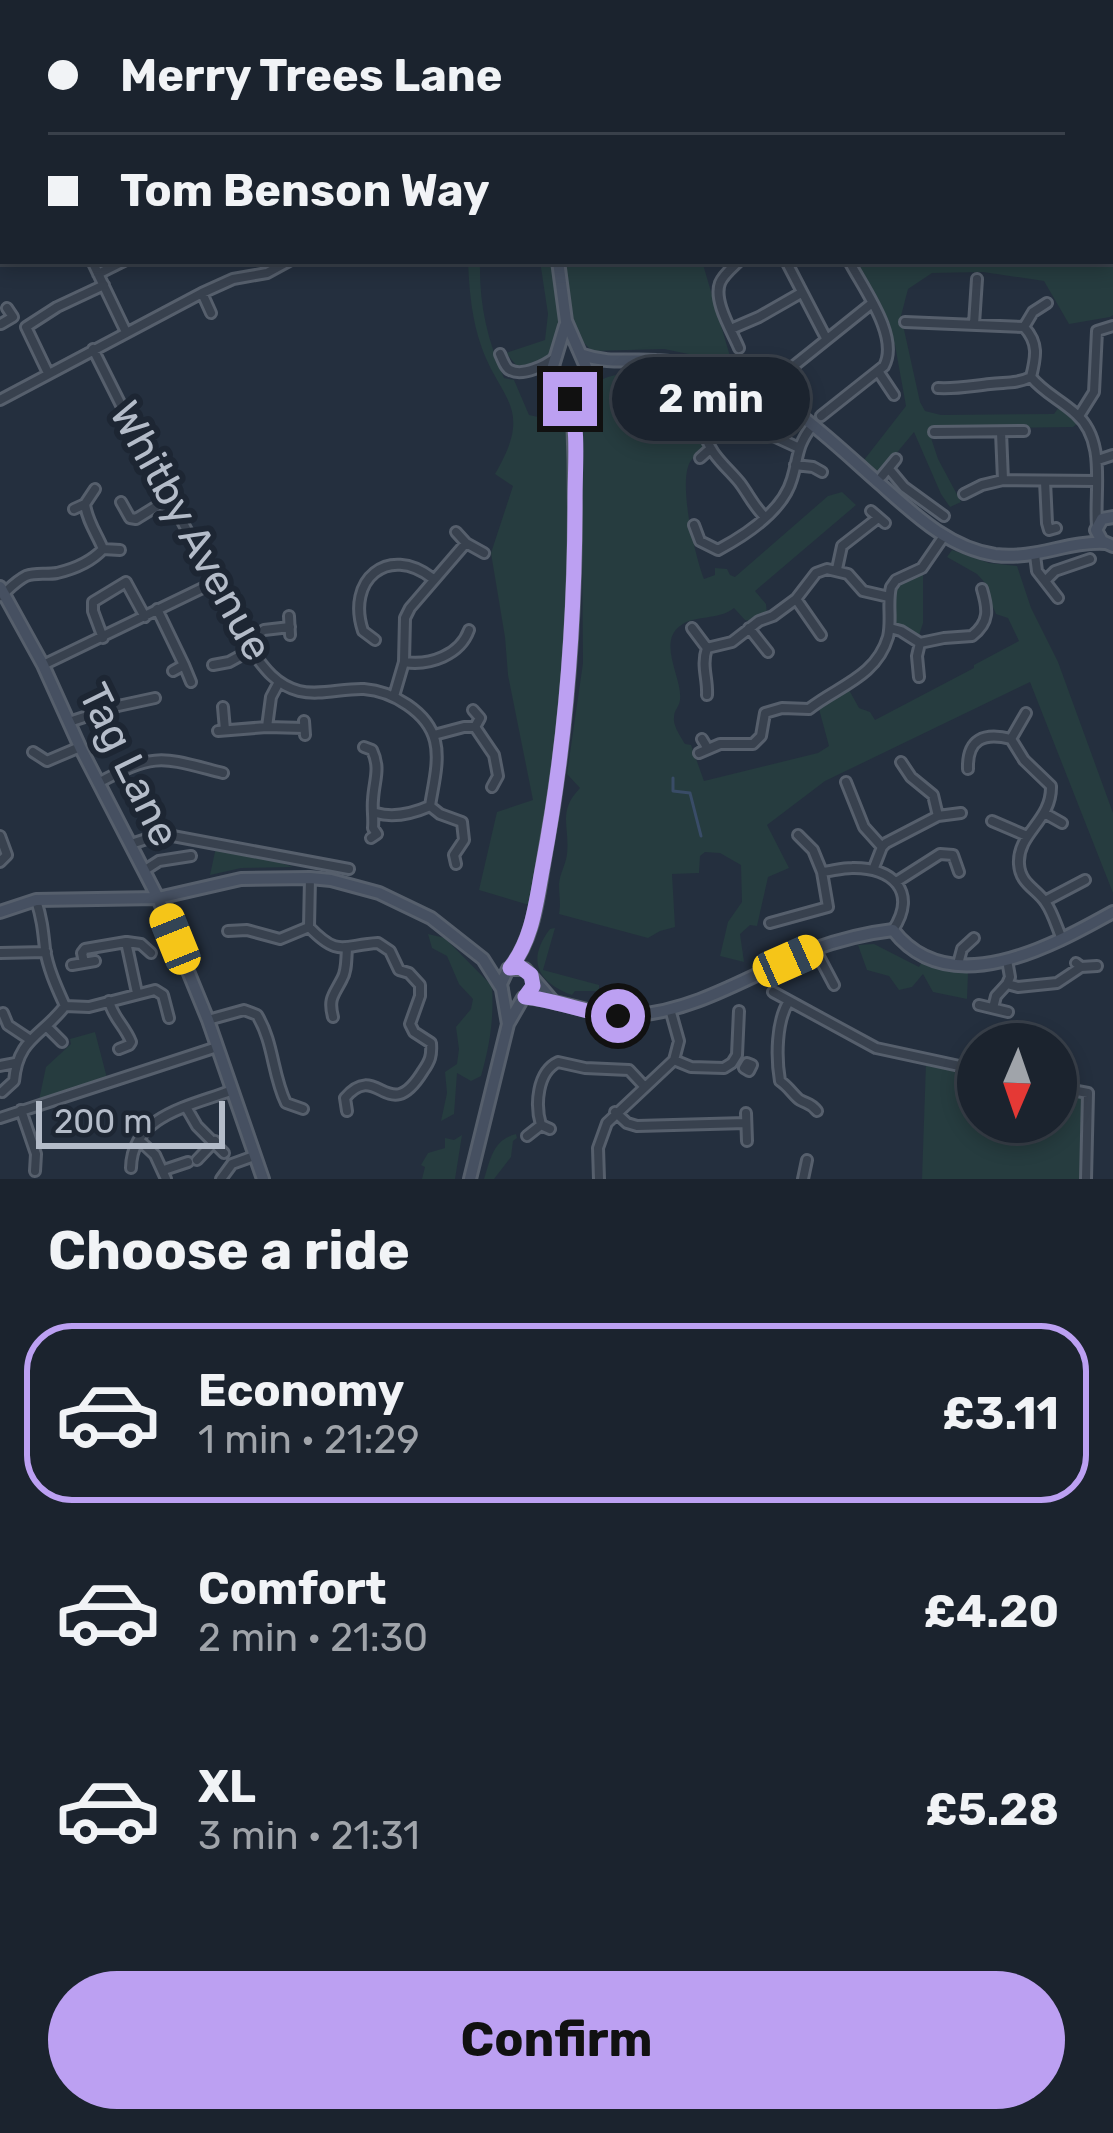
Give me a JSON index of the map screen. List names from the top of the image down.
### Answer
{
  "streets": {
    "main road": ["Tag Lane"],
    "street": ["Whitby Avenue"]
  },
  "scale_bar": "200 m",
  "north": "bottom",
  "page": {
    "banner": ["Merry Trees Lane", "Tom Benson Way"],
    "bubble": "2 min",
    "scale": "200 m",
    "heading": "Choose a ride",
    "list": [
      {
        "name": "Economy",
        "note": "1 min · 21:29",
        "value": "£3.11"
      },
      {
        "name": "Comfort",
        "note": "2 min · 21:30",
        "value": "£4.20"
      },
      {
        "name": "XL",
        "note": "3 min · 21:31",
        "value": "£5.28"
      }
    ],
    "buttons": "Confirm"
  }
}
